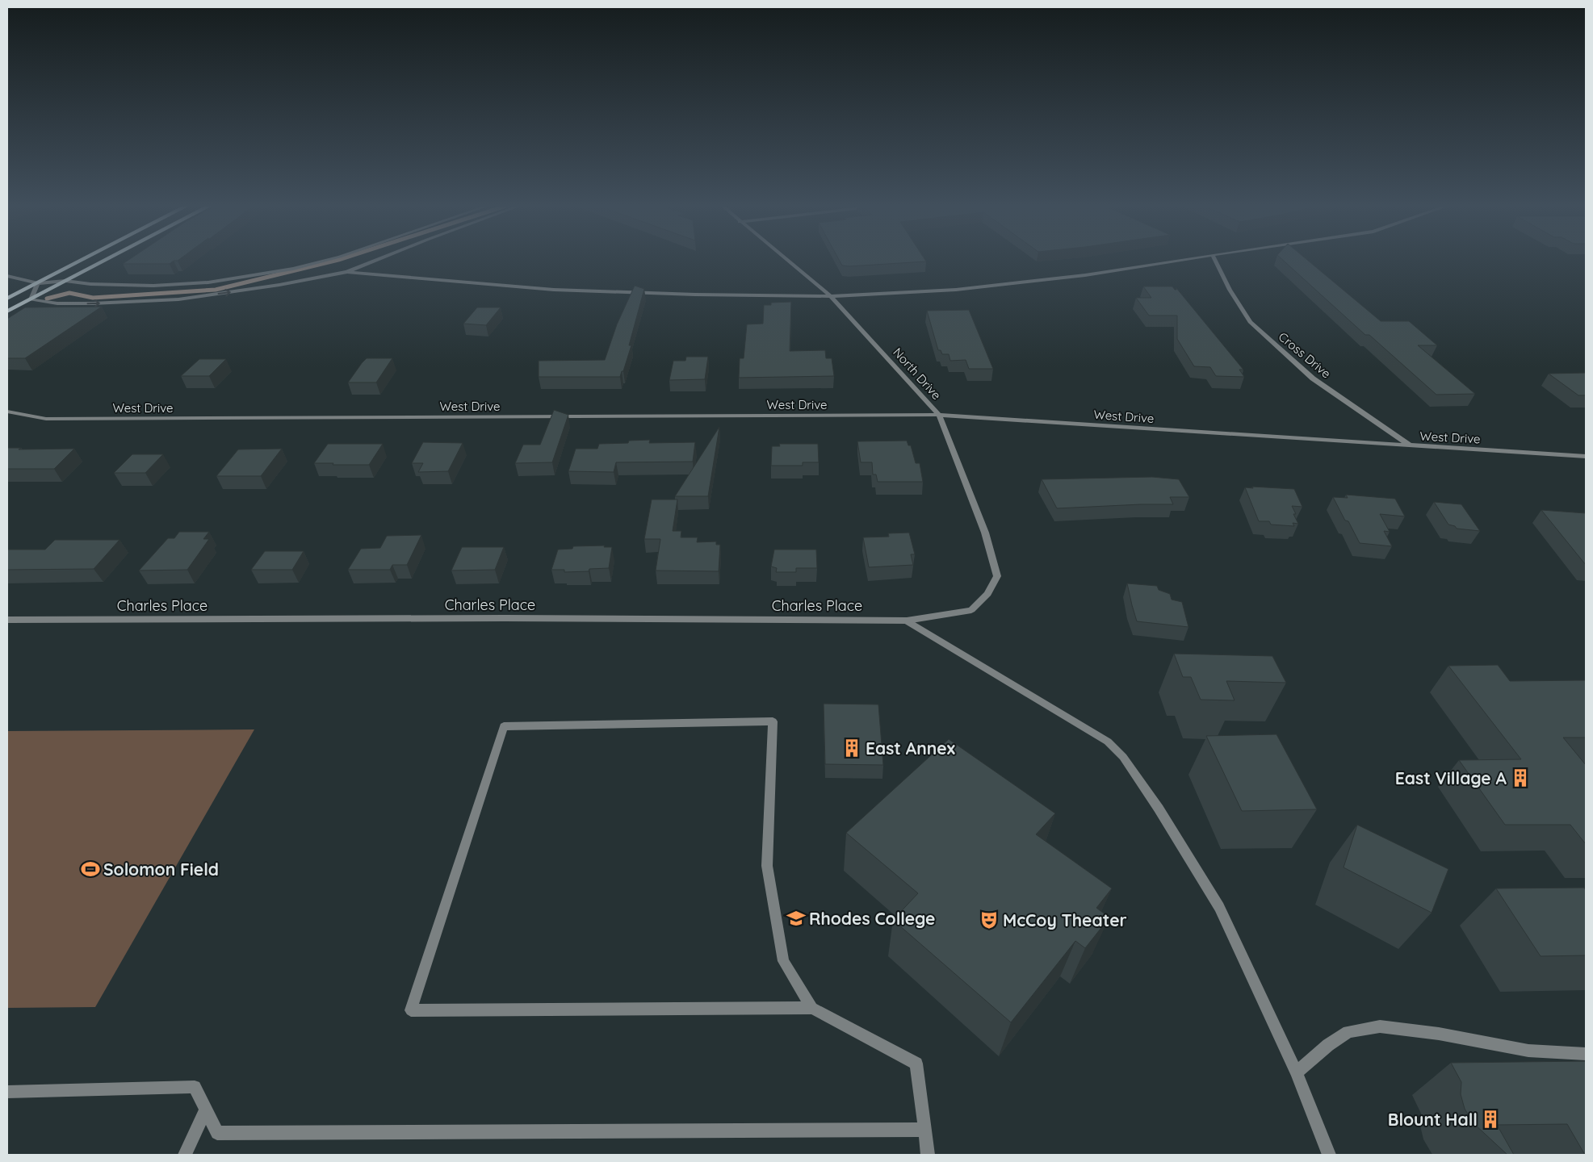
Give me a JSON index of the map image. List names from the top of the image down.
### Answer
{
  "streets": {
    "street": [
      "Cross Drive",
      "North Drive",
      "West Drive",
      "Charles Place"
    ]
  },
  "crossings": [
    ["Cross Drive", "West Drive"],
    ["North Drive", "West Drive"],
    ["North Drive", "Charles Place"]
  ],
  "places": {
    "building": ["East Annex", "East Village A", "Blount Hall"],
    "sports": ["Solomon Field"],
    "school or university": ["Rhodes College"],
    "theatre": ["McCoy Theater"]
  }
}
